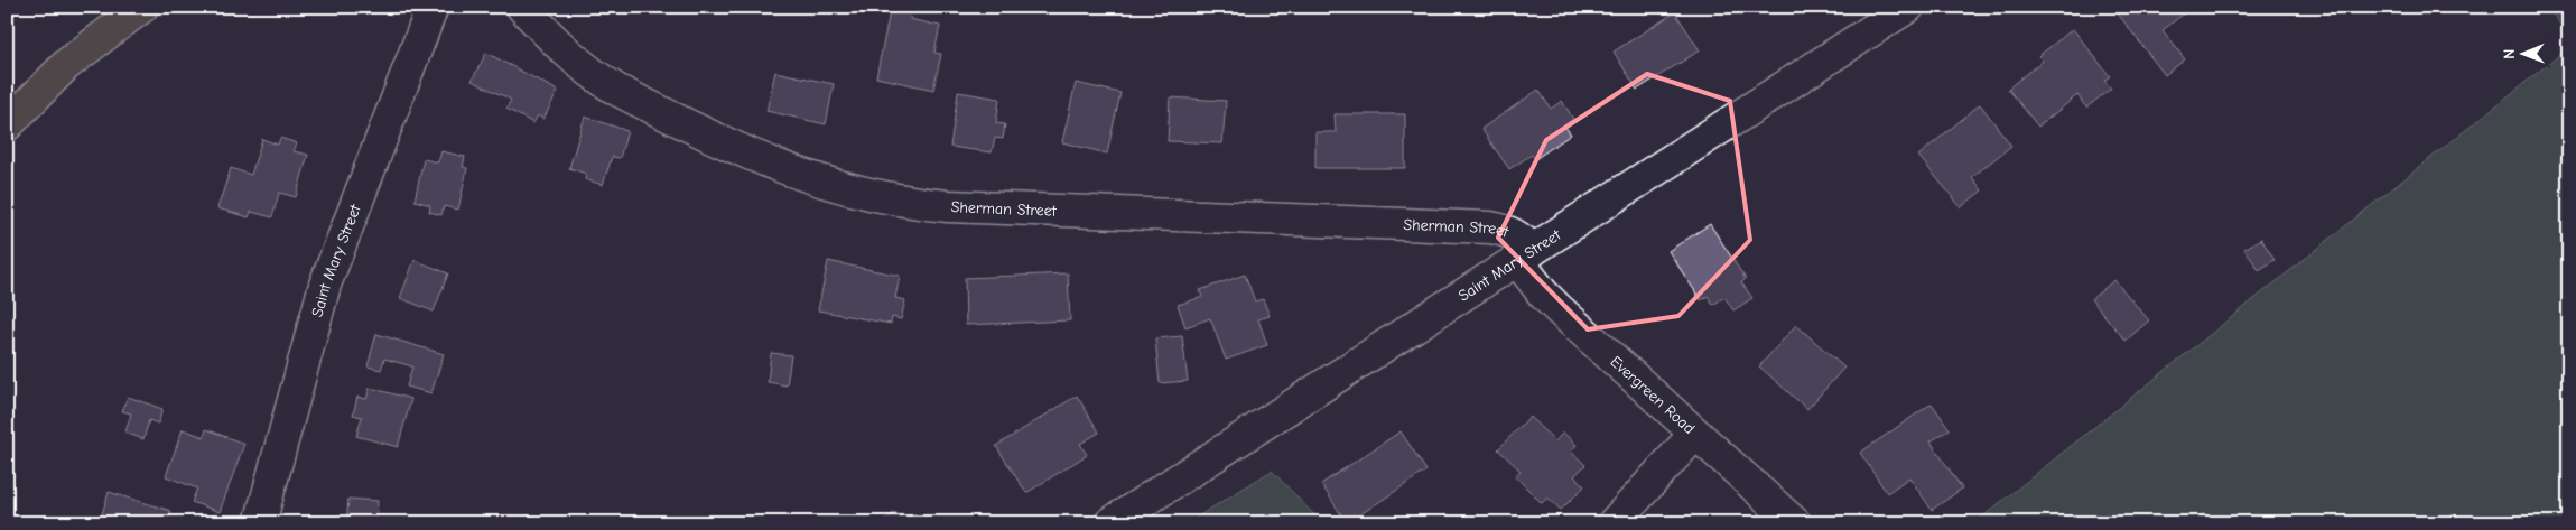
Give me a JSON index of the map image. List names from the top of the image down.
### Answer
{
  "streets": {
    "street": ["Sherman Street", "Saint Mary Street", "Evergreen Road"]
  },
  "crossings": [
    ["Sherman Street", "Saint Mary Street"],
    ["Sherman Street", "Evergreen Road"],
    ["Saint Mary Street", "Evergreen Road"]
  ],
  "north": "left"
}
